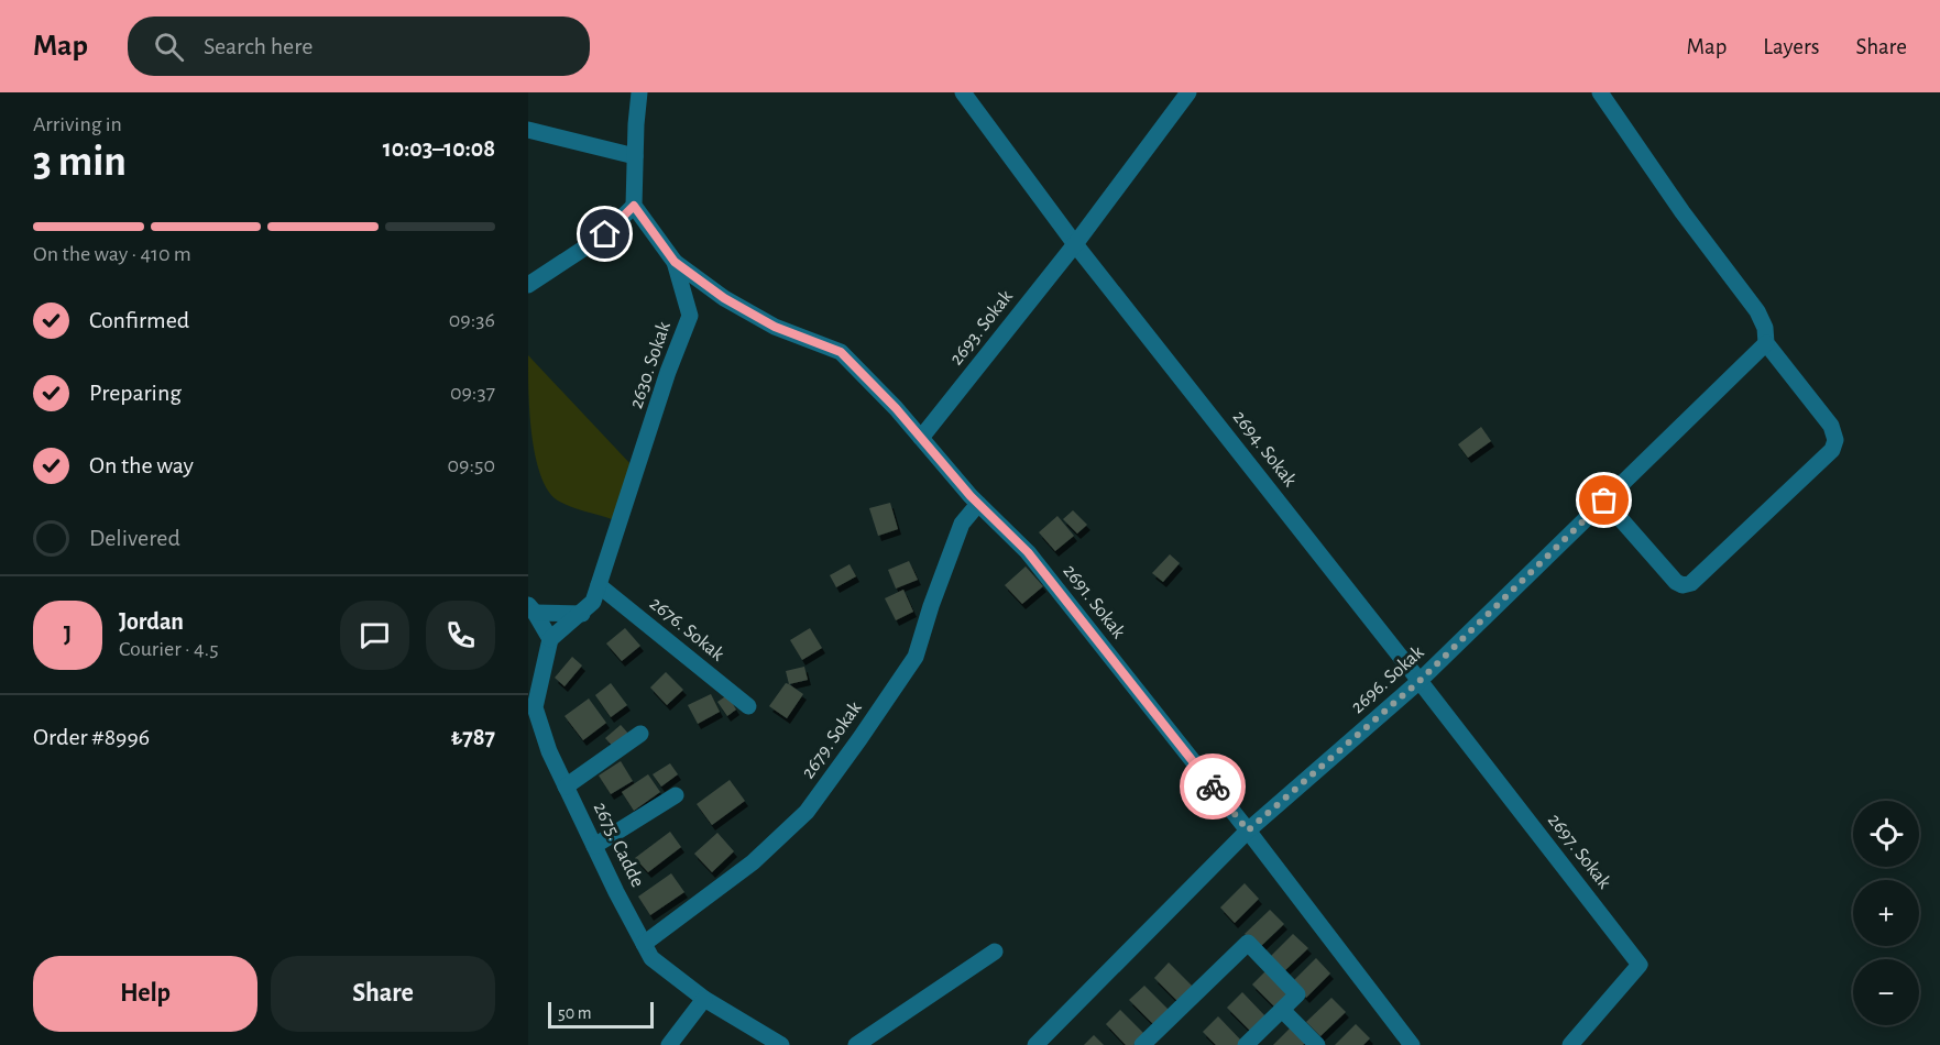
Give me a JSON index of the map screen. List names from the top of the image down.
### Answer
{
  "streets": {
    "street": [
      "2693. Sokak",
      "2630. Sokak",
      "2694. Sokak",
      "2691. Sokak",
      "2676. Sokak",
      "2696. Sokak",
      "2679. Sokak",
      "2675. Cadde",
      "2697. Sokak"
    ]
  },
  "crossings": [
    ["2693. Sokak", "2694. Sokak"],
    ["2693. Sokak", "2691. Sokak"],
    ["2630. Sokak", "2691. Sokak"],
    ["2630. Sokak", "2676. Sokak"],
    ["2694. Sokak", "2696. Sokak"],
    ["2694. Sokak", "2697. Sokak"],
    ["2691. Sokak", "2696. Sokak"],
    ["2691. Sokak", "2679. Sokak"],
    ["2696. Sokak", "2697. Sokak"],
    ["2679. Sokak", "2675. Cadde"]
  ],
  "scale_bar": "50 m",
  "page": {
    "header": "Map",
    "search": "Search here",
    "nav": ["Map", "Layers", "Share"],
    "heading": ["3 min", "Arriving in", "10:03–10:08"],
    "panel": [
      "Jordan",
      "Courier · 4.5",
      "Order #8996",
      "₺787"
    ],
    "bar": "On the way · 410 m",
    "list": [
      ["Confirmed", "09:36"],
      ["Preparing", "09:37"],
      ["On the way", "09:50"],
      "Delivered"
    ],
    "round": "J",
    "map_buttons": ["+", "−"],
    "buttons": ["Help", "Share"],
    "scale": "50 m"
  }
}
